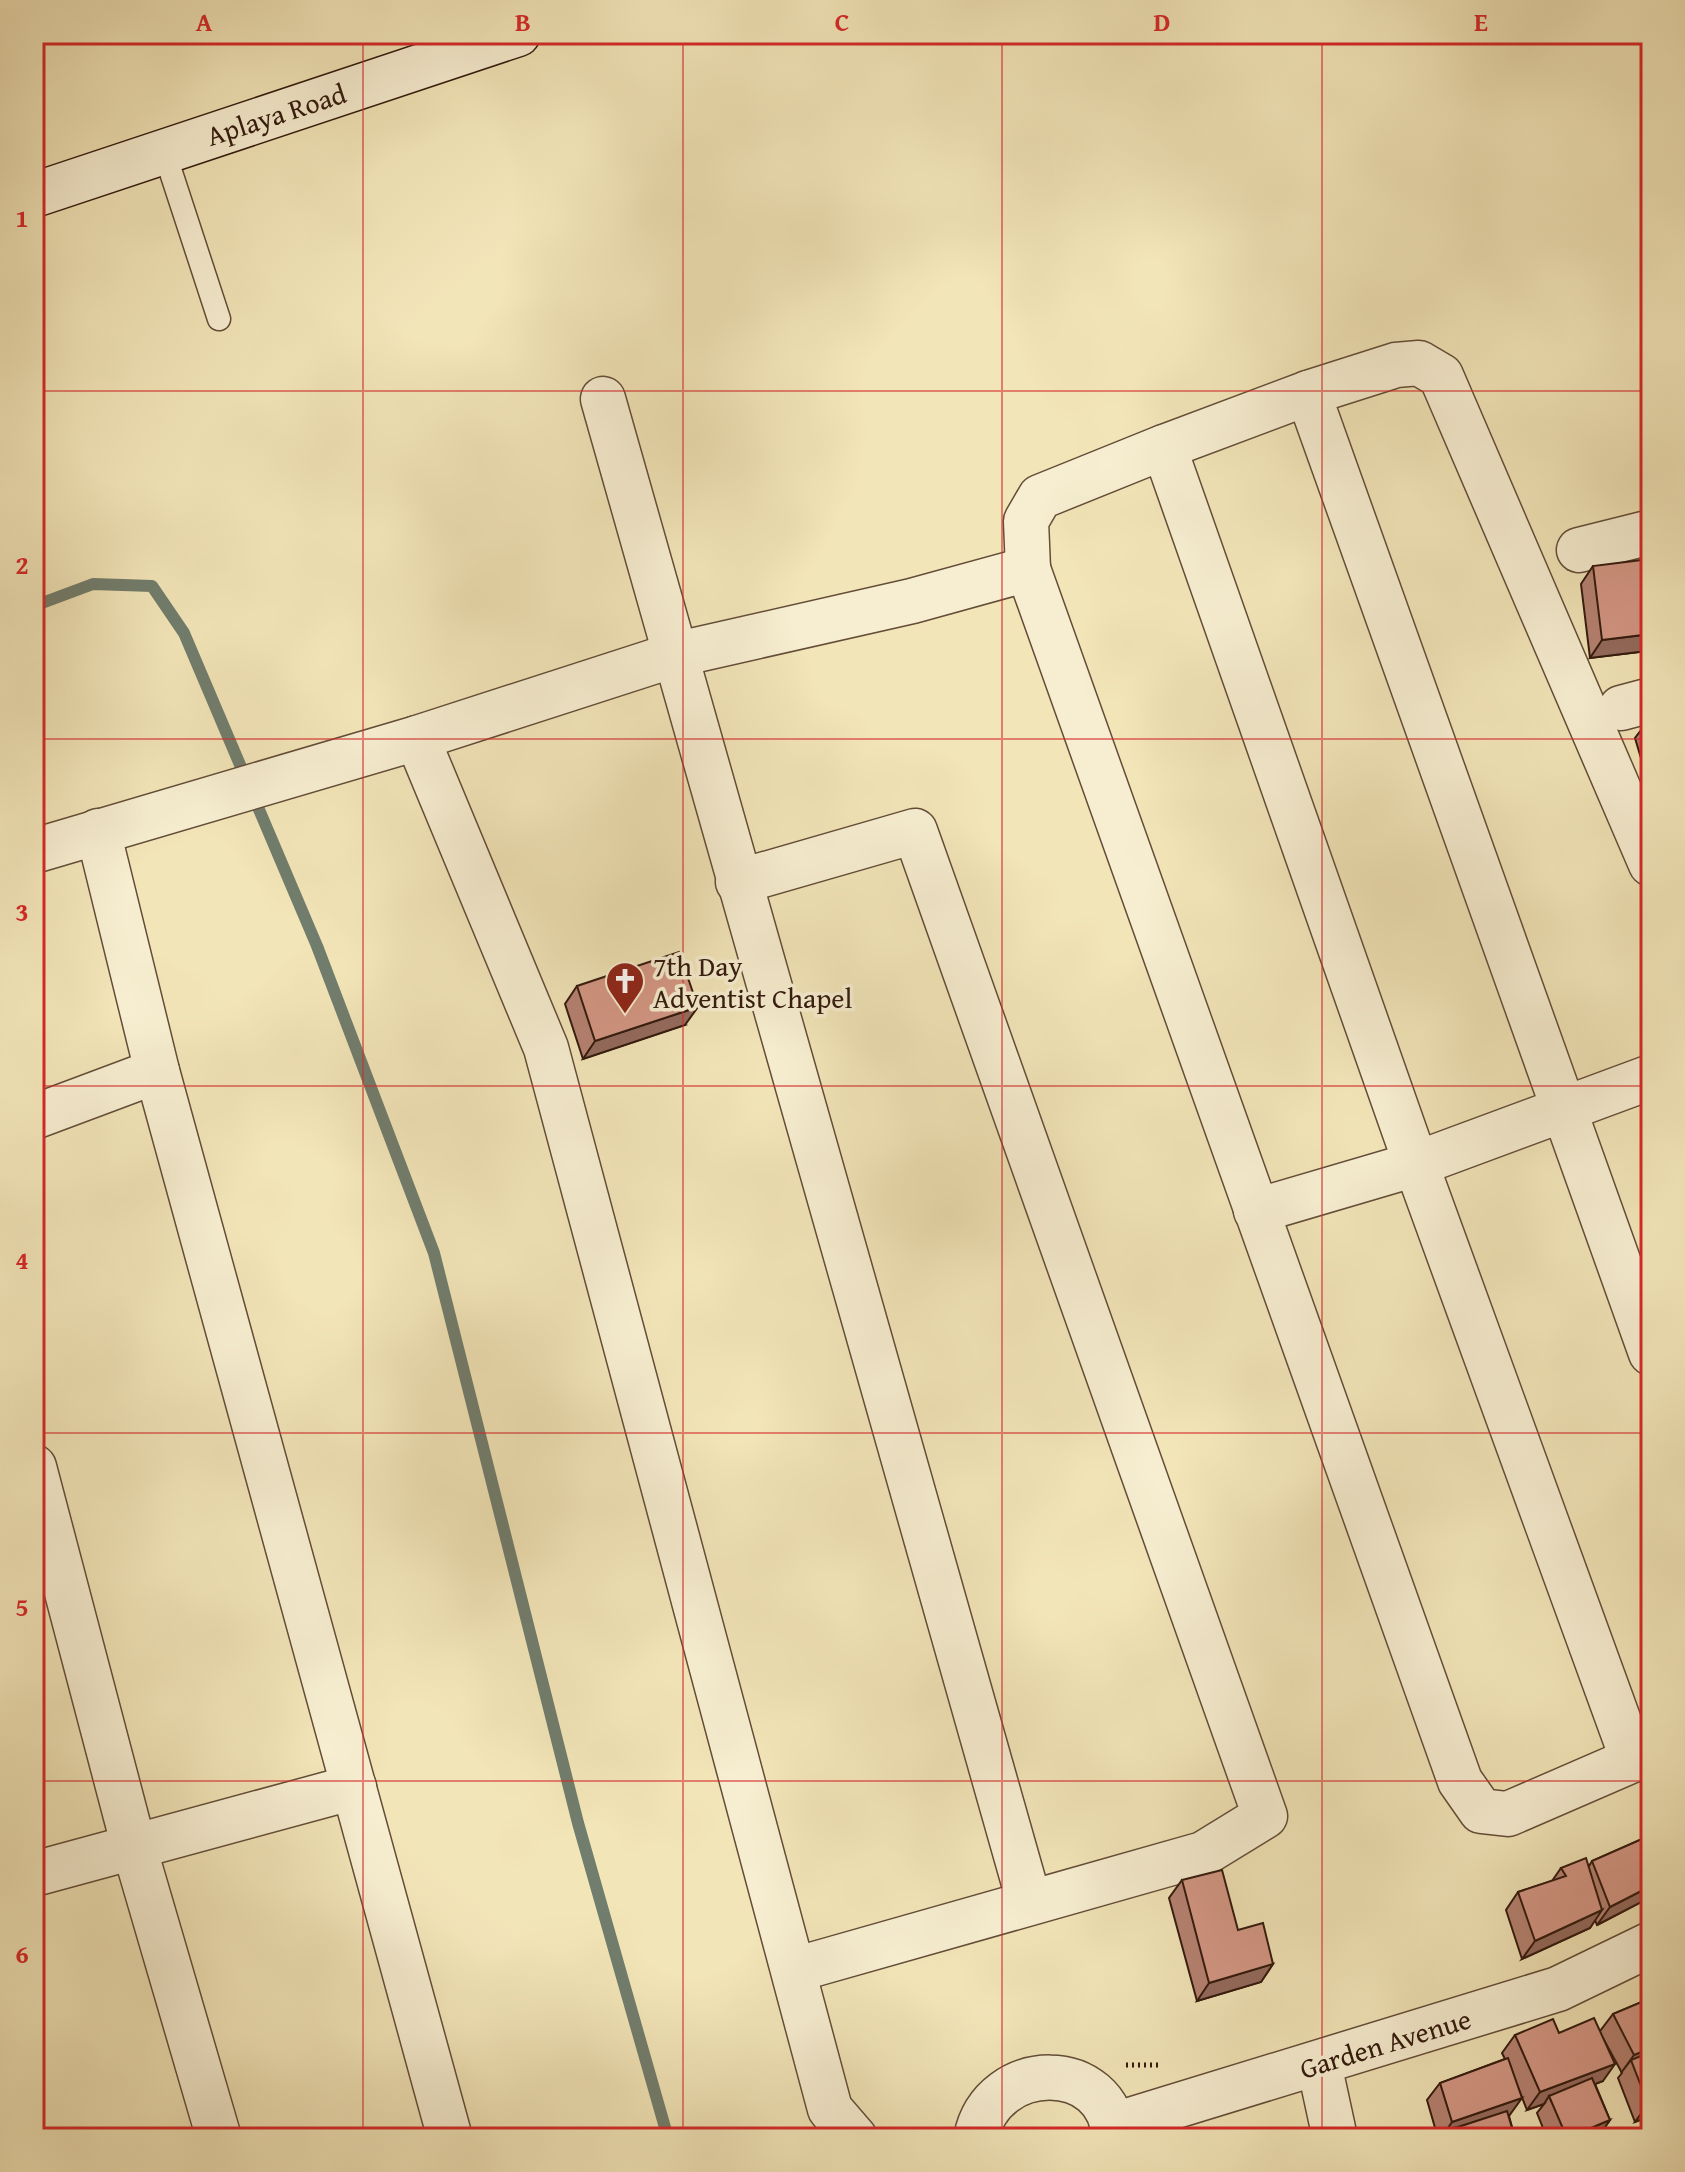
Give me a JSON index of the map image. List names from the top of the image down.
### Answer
{
  "streets": {
    "street": ["Aplaya Road", "Garden Avenue"]
  },
  "places": {
    "church": ["7th Day Adventist Chapel"]
  },
  "grid": {
    "columns": [
      "A",
      "B",
      "C",
      "D",
      "E"
    ],
    "rows": [
      "1",
      "2",
      "3",
      "4",
      "5",
      "6"
    ]
  }
}
